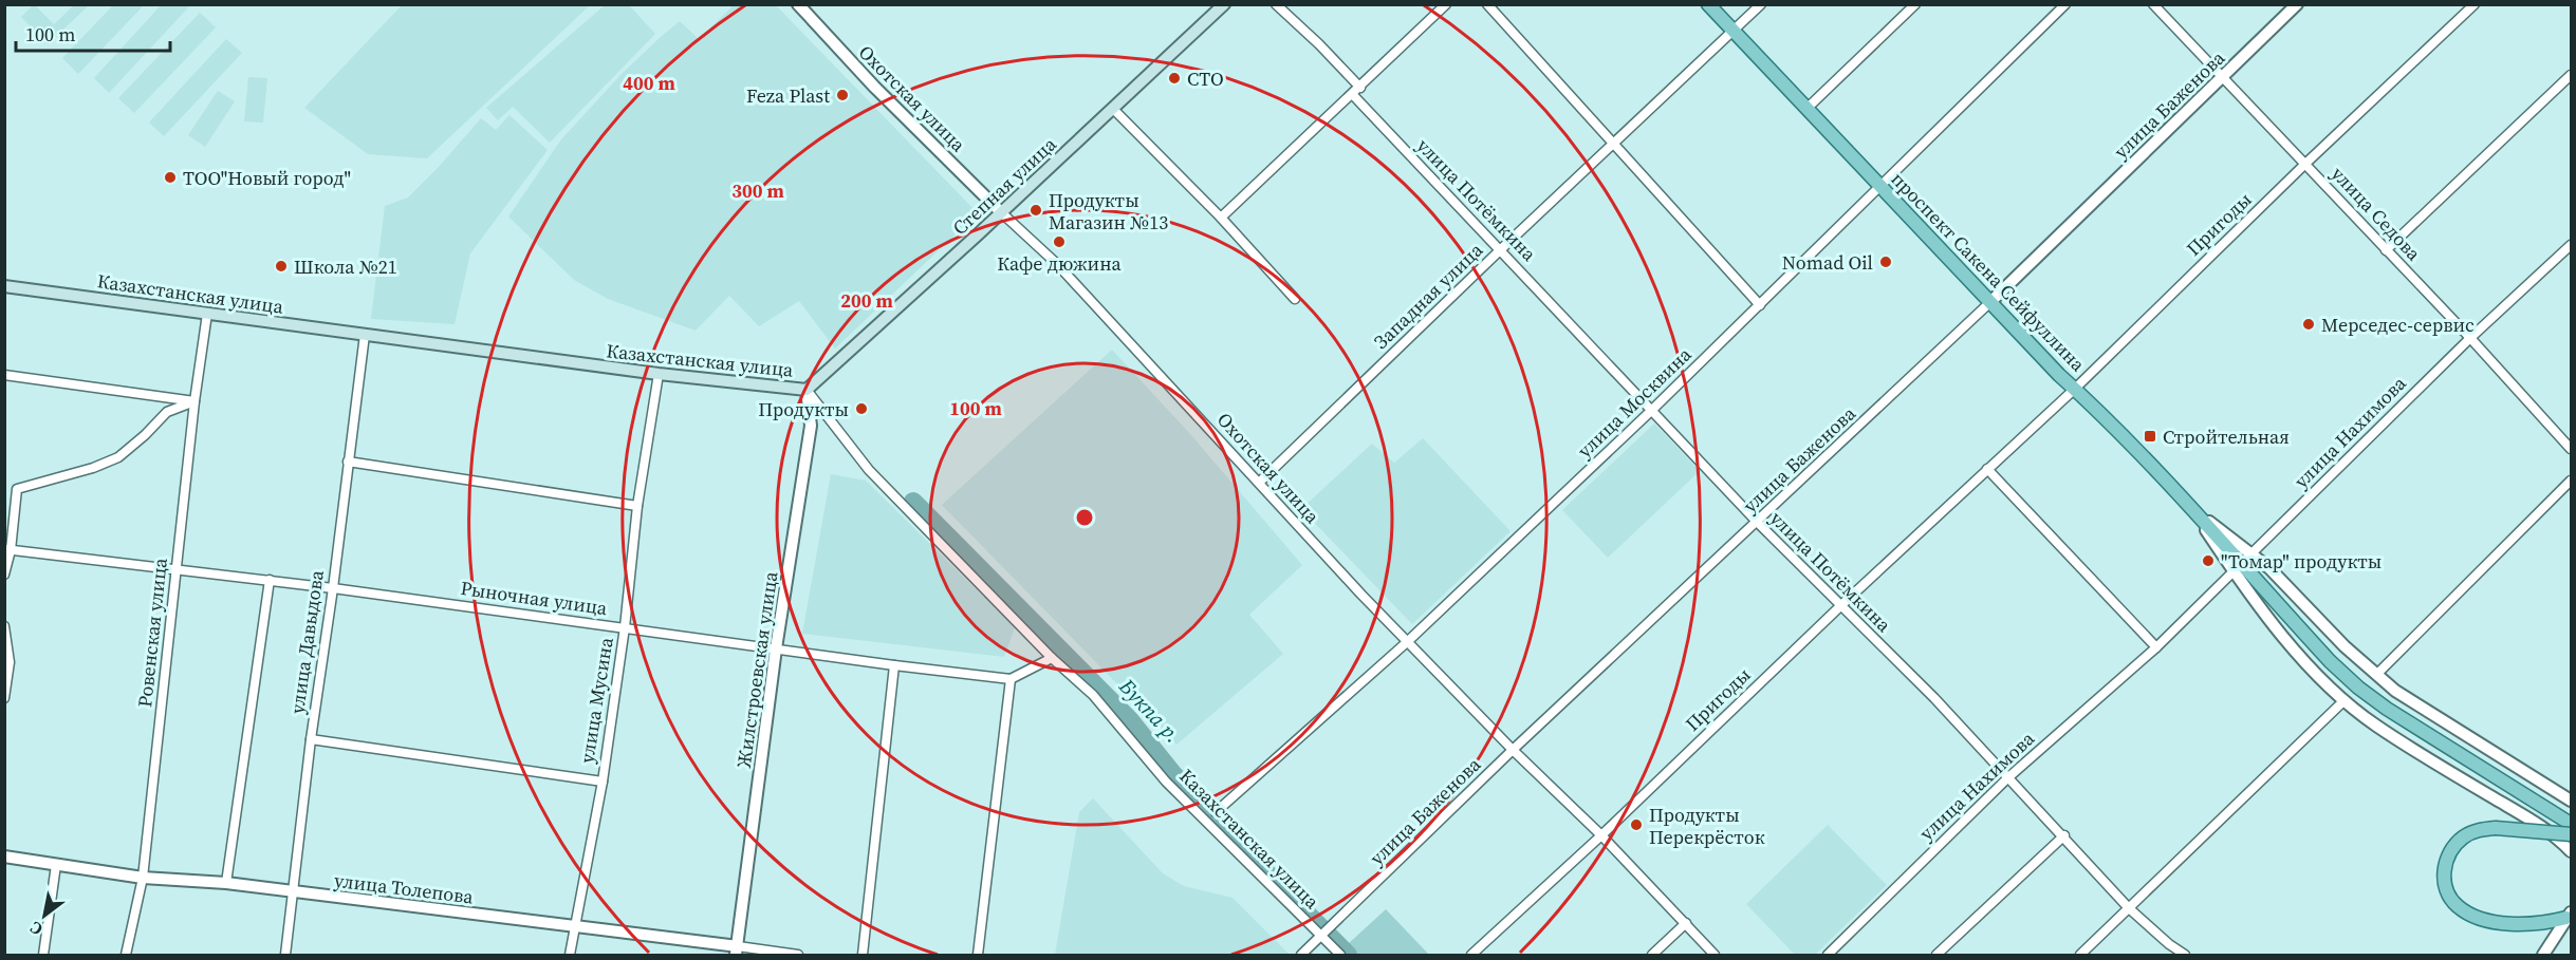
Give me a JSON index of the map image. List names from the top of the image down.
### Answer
{
  "streets": {
    "main road": ["Степная улица", "проспект Сакена Сейфуллина", "Казахстанская улица"],
    "street": [
      "Охотская улица",
      "улица Баженова",
      "улица Потёмкина",
      "улица Седова",
      "Пригоды",
      "Западная улица",
      "улица Москвина",
      "улица Нахимова",
      "Рыночная улица",
      "Ровенская улица",
      "улица Давыдова",
      "Жилстроевская улица",
      "улица Мусина",
      "улица Толепова"
    ]
  },
  "crossings": [
    ["Охотская улица", "улица Баженова"],
    ["Охотская улица", "Степная улица"],
    ["Охотская улица", "Пригоды"],
    ["Охотская улица", "Западная улица"],
    ["Охотская улица", "улица Москвина"],
    ["улица Баженова", "улица Потёмкина"],
    ["улица Баженова", "улица Седова"],
    ["улица Баженова", "проспект Сакена Сейфуллина"],
    ["улица Баженова", "Казахстанская улица"],
    ["Степная улица", "Казахстанская улица"],
    ["Степная улица", "Жилстроевская улица"],
    ["улица Потёмкина", "Пригоды"],
    ["улица Потёмкина", "Западная улица"],
    ["улица Потёмкина", "улица Москвина"],
    ["улица Потёмкина", "улица Нахимова"],
    ["улица Седова", "Пригоды"],
    ["улица Седова", "улица Нахимова"],
    ["Пригоды", "проспект Сакена Сейфуллина"],
    ["проспект Сакена Сейфуллина", "Западная улица"],
    ["проспект Сакена Сейфуллина", "улица Москвина"],
    ["проспект Сакена Сейфуллина", "улица Нахимова"],
    ["Казахстанская улица", "Ровенская улица"],
    ["Казахстанская улица", "улица Давыдова"],
    ["Казахстанская улица", "Жилстроевская улица"],
    ["Казахстанская улица", "улица Мусина"],
    ["Рыночная улица", "Ровенская улица"],
    ["Рыночная улица", "улица Давыдова"],
    ["Рыночная улица", "Жилстроевская улица"],
    ["Рыночная улица", "улица Мусина"],
    ["Ровенская улица", "улица Толепова"],
    ["улица Давыдова", "улица Толепова"],
    ["Жилстроевская улица", "улица Толепова"],
    ["улица Мусина", "улица Толепова"]
  ],
  "water": ["Букпа р."],
  "places": {
    "other": [
      "СТО",
      "Feza Plast",
      "ТОО\"Новый город\"",
      "Продукты Магазин №13",
      "Кафе дюжина",
      "Nomad Oil",
      "Школа №21",
      "Мерседес-сервис",
      "Продукты",
      "\"Томар\" продукты",
      "Продукты Перекрёсток"
    ],
    "transit": ["Стройтельная"]
  },
  "scale_bar": "100 m",
  "north": "bottom left",
  "rings": [
    "400 m",
    "300 m",
    "200 m",
    "100 m"
  ]
}
